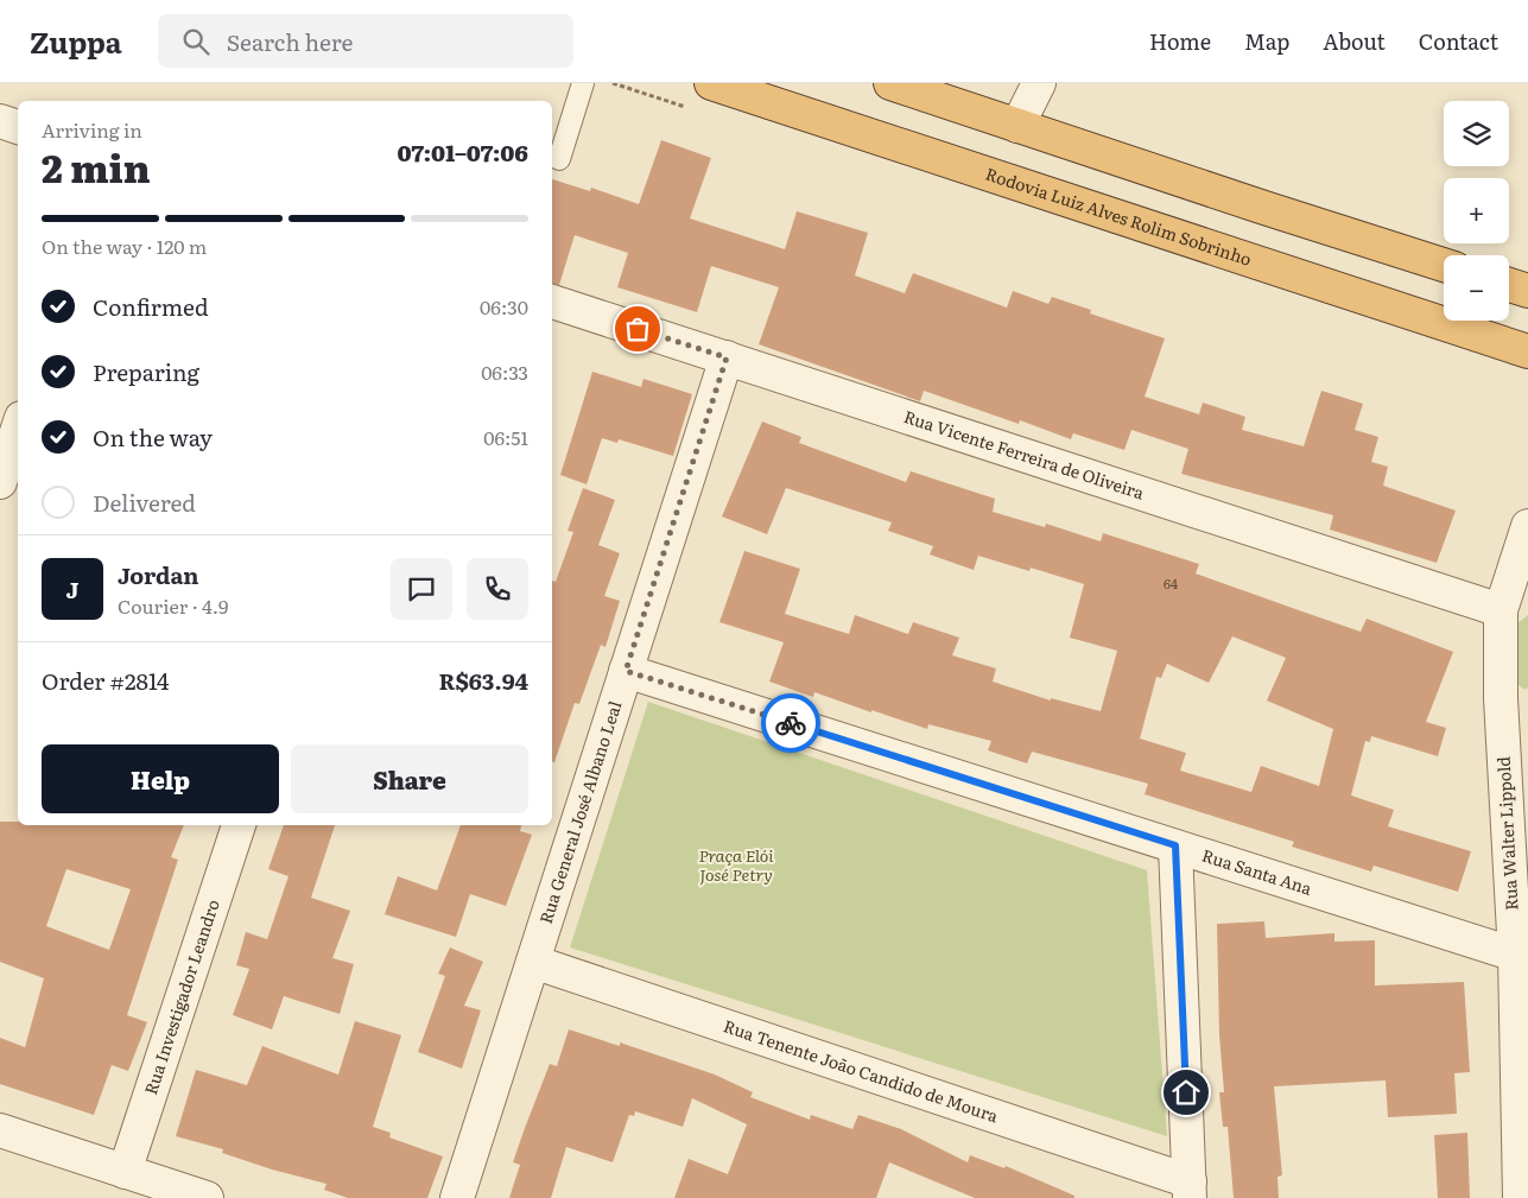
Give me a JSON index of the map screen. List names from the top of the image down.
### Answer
{
  "streets": {
    "highway": ["Rodovia Luiz Alves Rolim Sobrinho"],
    "street": [
      "Rua Vicente Ferreira de Oliveira",
      "Rua General José Albano Leal",
      "Rua Walter Lippold",
      "Rua Santa Ana",
      "Rua Investigador Leandro",
      "Rua Tenente João Candido de Moura"
    ]
  },
  "crossings": [
    ["Rua Vicente Ferreira de Oliveira", "Rua General José Albano Leal"],
    ["Rua Vicente Ferreira de Oliveira", "Rua Walter Lippold"],
    ["Rua General José Albano Leal", "Rua Santa Ana"],
    ["Rua General José Albano Leal", "Rua Tenente João Candido de Moura"],
    ["Rua Walter Lippold", "Rua Santa Ana"]
  ],
  "parks": ["Praça Elói José Petry"],
  "house_numbers": ["64"],
  "page": {
    "header": "Zuppa",
    "search": "Search here",
    "nav": [
      "Home",
      "Map",
      "About",
      "Contact"
    ],
    "map_buttons": ["+", "−"],
    "heading": ["2 min", "Arriving in", "07:01–07:06"],
    "panel": [
      "Jordan",
      "Courier · 4.9",
      "Order #2814",
      "R$63.94"
    ],
    "bar": "On the way · 120 m",
    "list": [
      ["Confirmed", "06:30"],
      ["Preparing", "06:33"],
      ["On the way", "06:51"],
      "Delivered"
    ],
    "round": "J",
    "buttons": ["Help", "Share"]
  }
}
